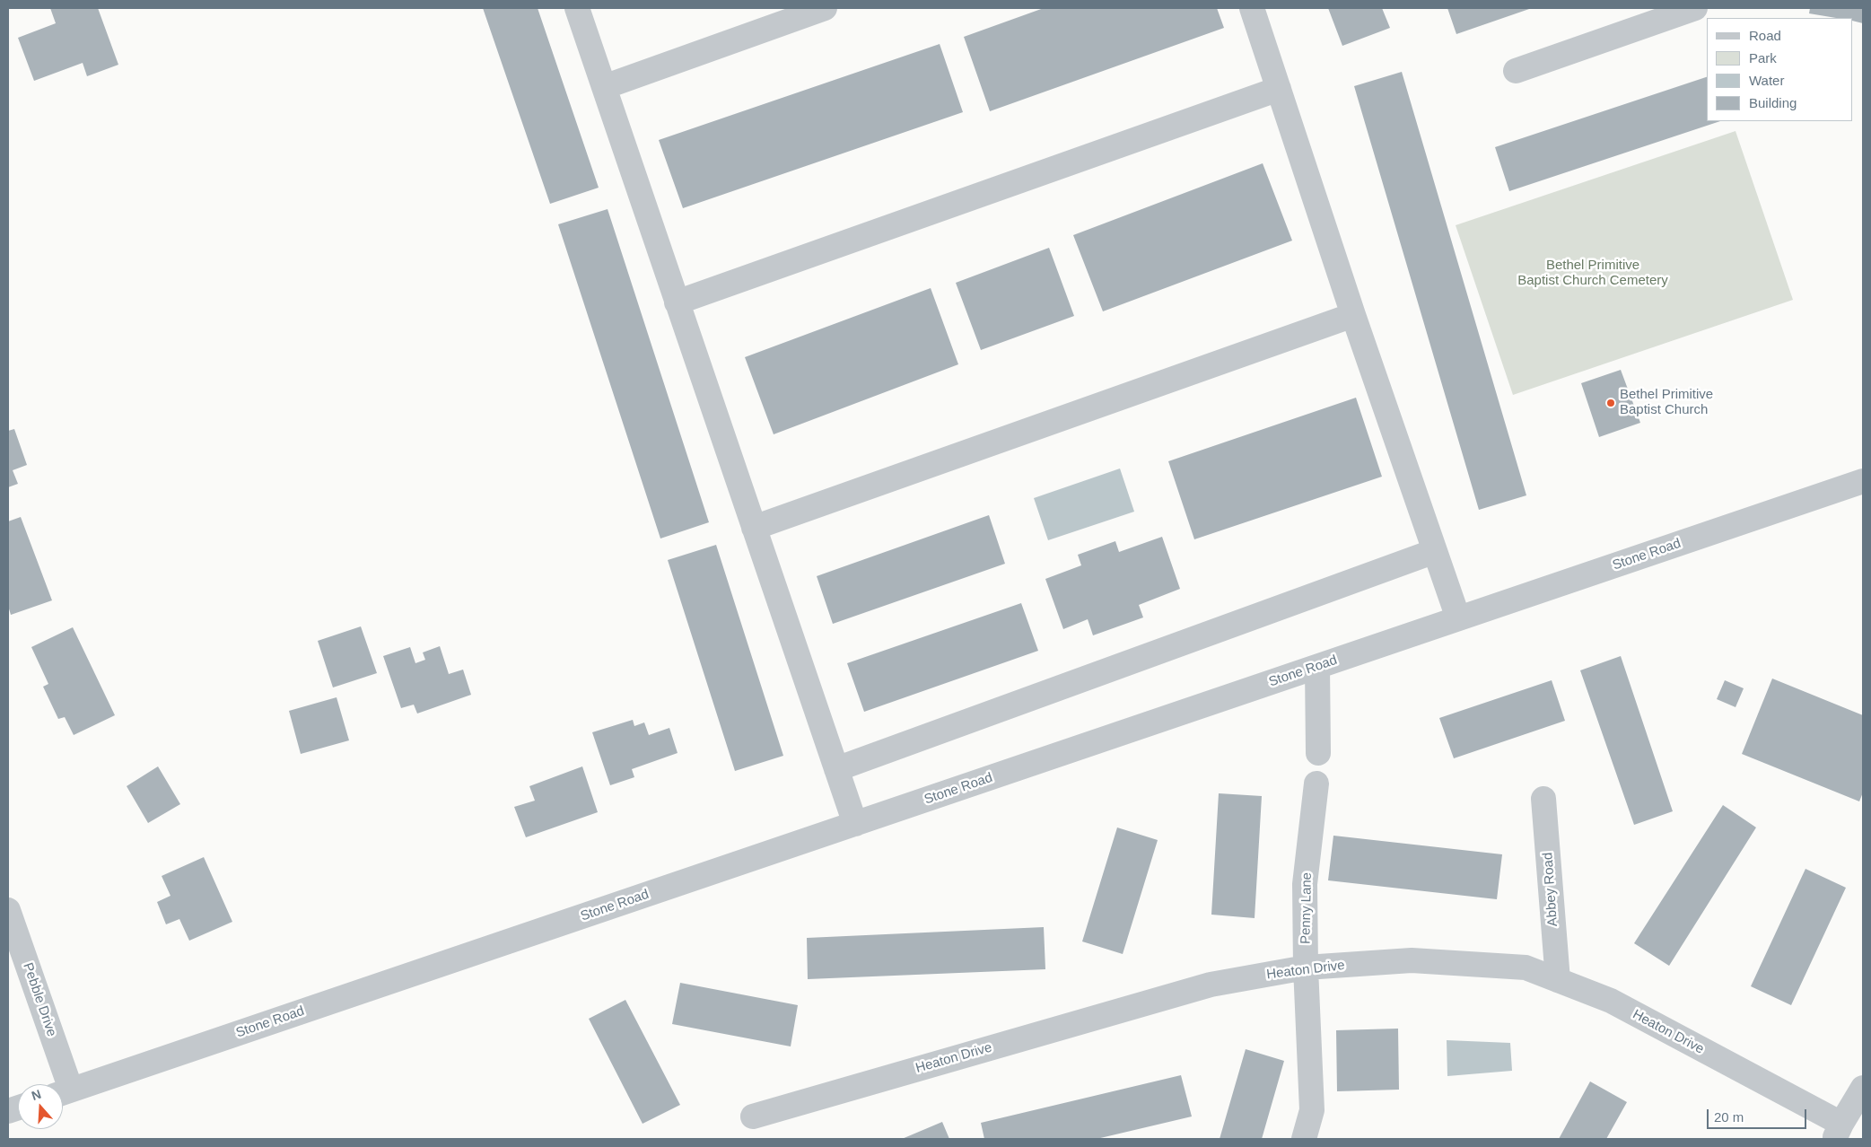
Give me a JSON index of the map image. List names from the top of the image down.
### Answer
{
  "streets": {
    "street": [
      "Stone Road",
      "Abbey Road",
      "Penny Lane",
      "Heaton Drive",
      "Pebble Drive"
    ]
  },
  "crossings": [
    ["Abbey Road", "Heaton Drive"],
    ["Penny Lane", "Heaton Drive"]
  ],
  "parks": ["Bethel Primitive Baptist Church Cemetery"],
  "places": ["Bethel Primitive Baptist Church"],
  "legend": [
    "Road",
    "Park",
    "Water",
    "Building"
  ],
  "scale_bar": "20 m",
  "north": "top"
}
